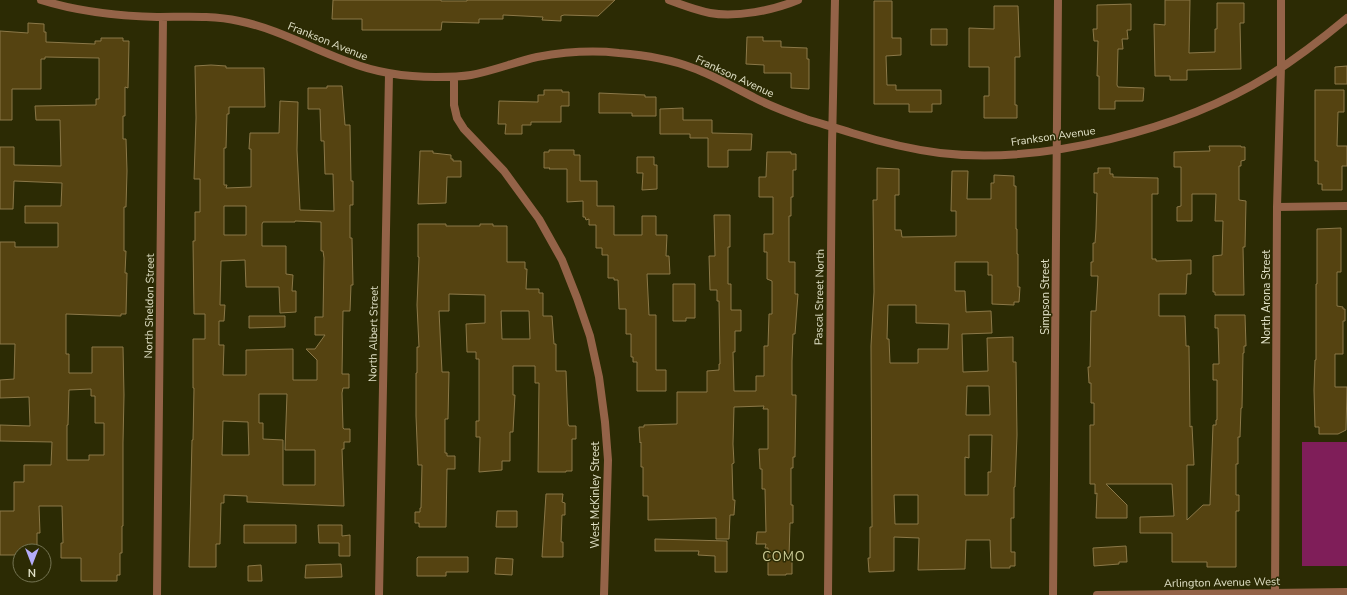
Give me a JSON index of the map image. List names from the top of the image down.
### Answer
{
  "streets": {
    "street": [
      "Frankson Avenue",
      "Pascal Street North",
      "Simpson Street",
      "North Arona Street",
      "North Sheldon Street",
      "North Albert Street",
      "West McKinley Street",
      "Arlington Avenue West"
    ]
  },
  "crossings": [
    ["Frankson Avenue", "Pascal Street North"],
    ["Frankson Avenue", "Simpson Street"],
    ["Frankson Avenue", "North Arona Street"],
    ["Frankson Avenue", "North Sheldon Street"],
    ["Frankson Avenue", "North Albert Street"],
    ["Frankson Avenue", "West McKinley Street"],
    ["North Arona Street", "Arlington Avenue West"]
  ],
  "districts": ["COMO"],
  "north": "bottom"
}
